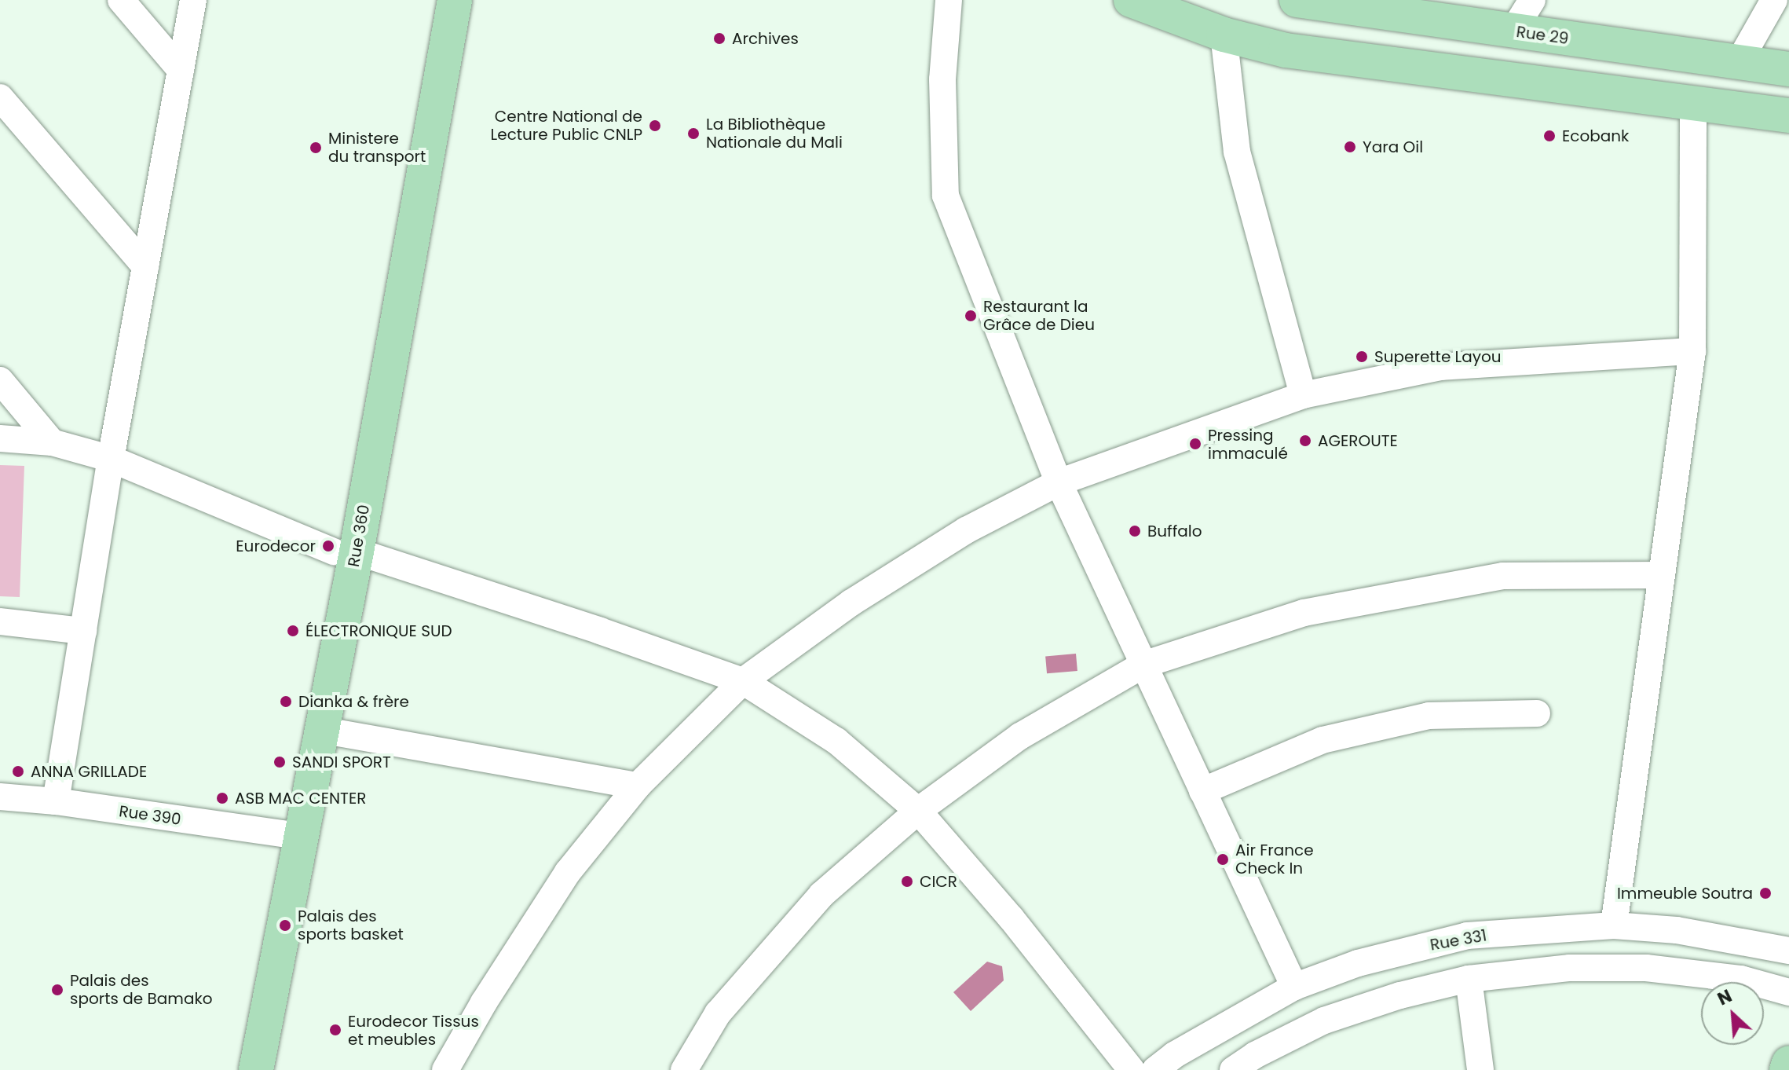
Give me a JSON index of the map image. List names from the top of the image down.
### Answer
{
  "streets": {
    "main road": ["Rue 29", "Rue 360"],
    "street": ["Rue 390", "Rue 331"]
  },
  "crossings": [
    ["Rue 360", "Rue 390"]
  ],
  "places": [
    "Archives",
    "Centre National de Lecture Public CNLP",
    "La Bibliothèque Nationale du Mali",
    "Ecobank",
    "Yara Oil",
    "Ministere du transport",
    "Restaurant la Grâce de Dieu",
    "Superette Layou",
    "AGEROUTE",
    "Pressing immaculé",
    "Buffalo",
    "Eurodecor",
    "ÉLECTRONIQUE SUD",
    "Dianka & frère",
    "SANDI SPORT",
    "ANNA GRILLADE",
    "ASB MAC CENTER",
    "Air France Check In",
    "CICR",
    "Immeuble Soutra",
    "Palais des sports basket",
    "Palais des sports de Bamako",
    "Eurodecor Tissus et meubles"
  ],
  "north": "top left"
}
